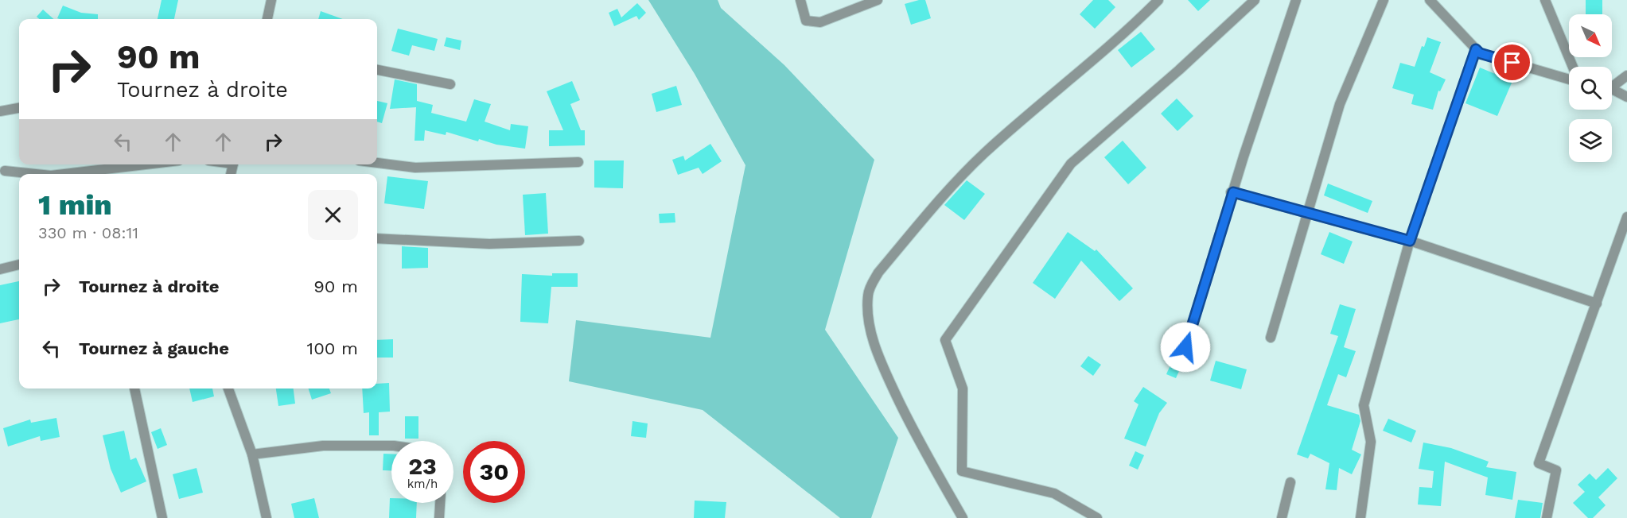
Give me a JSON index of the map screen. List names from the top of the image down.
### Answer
{
  "north": "bottom right",
  "page": {
    "turn": ["90 m", "Tournez à droite"],
    "heading": ["1 min", "330 m · 08:11"],
    "list": [
      {
        "name": "Tournez à droite",
        "value": "90 m"
      },
      {
        "name": "Tournez à gauche",
        "value": "100 m"
      }
    ],
    "speed": "23 km/h",
    "limit": "30"
  }
}
